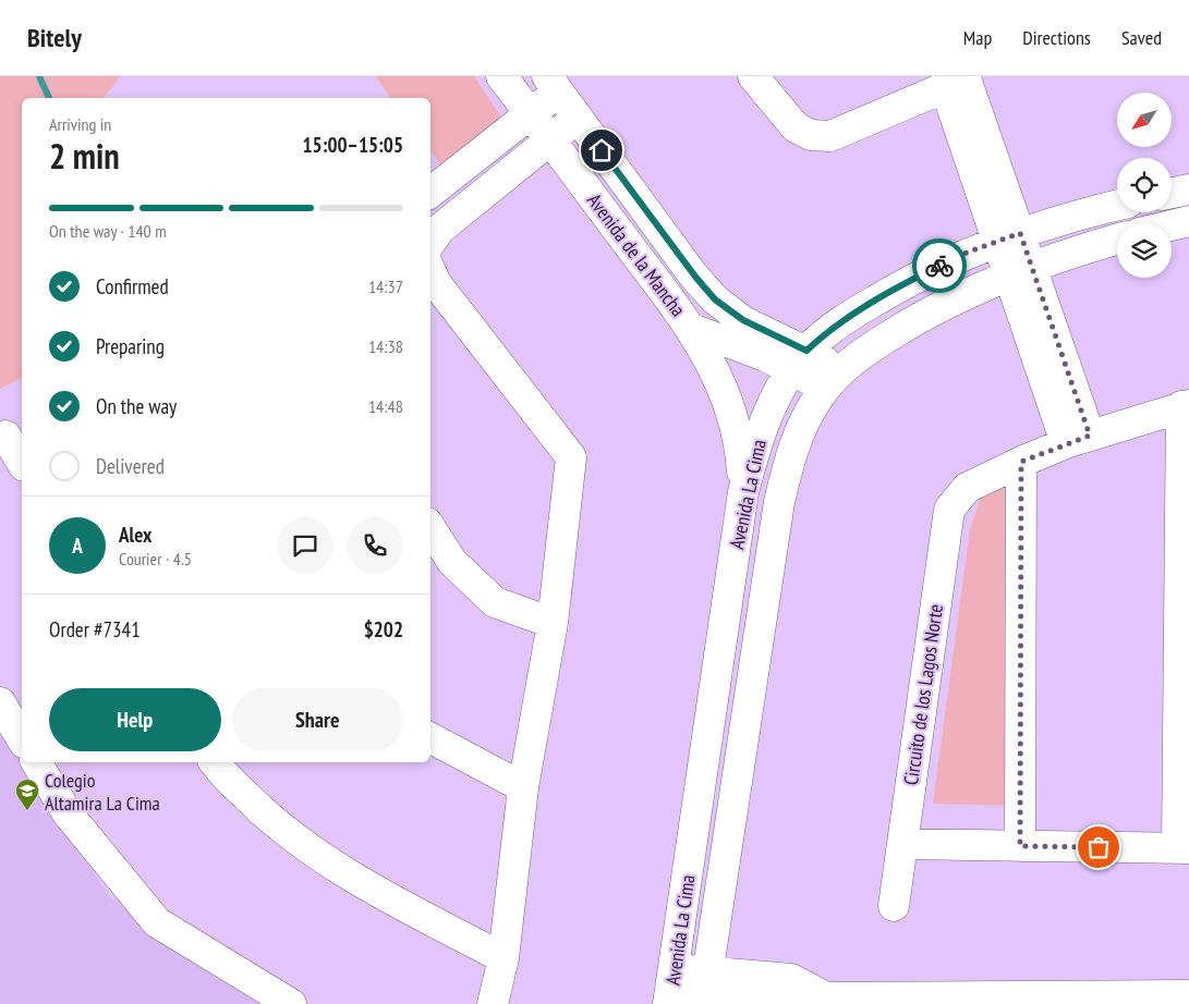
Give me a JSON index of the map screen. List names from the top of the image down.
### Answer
{
  "streets": {
    "street": ["Avenida de la Mancha", "Avenida La Cima", "Circuito de los Lagos Norte"]
  },
  "crossings": [
    ["Avenida de la Mancha", "Avenida La Cima"]
  ],
  "places": {
    "school or university": ["Colegio Altamira La Cima"]
  },
  "north": "bottom left",
  "page": {
    "header": "Bitely",
    "nav": ["Map", "Directions", "Saved"],
    "heading": ["2 min", "Arriving in", "15:00–15:05"],
    "panel": [
      "Alex",
      "Courier · 4.5",
      "Order #7341",
      "$202"
    ],
    "bar": "On the way · 140 m",
    "list": [
      ["Confirmed", "14:37"],
      ["Preparing", "14:38"],
      ["On the way", "14:48"],
      "Delivered"
    ],
    "round": "A",
    "buttons": ["Help", "Share"]
  }
}
